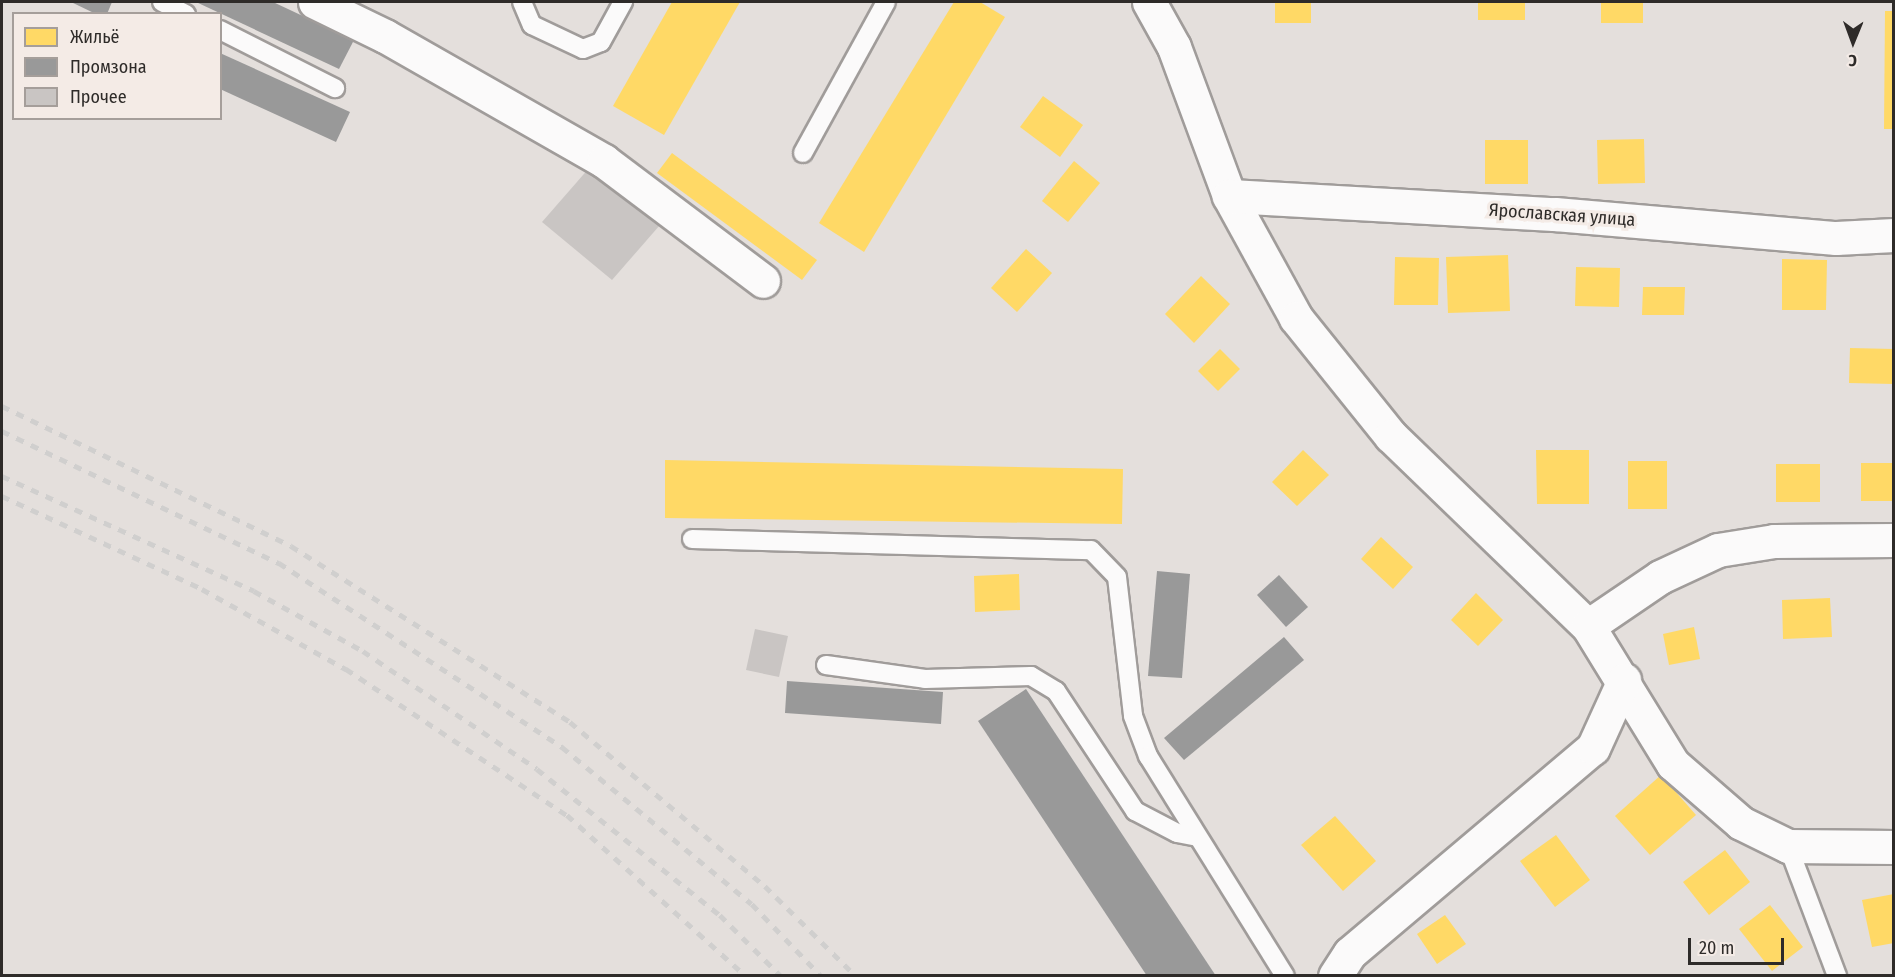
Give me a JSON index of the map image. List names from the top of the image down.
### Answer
{
  "streets": {
    "street": ["Ярославская улица"]
  },
  "legend": ["Жильё", "Промзона", "Прочее"],
  "scale_bar": "20 m",
  "north": "bottom"
}
